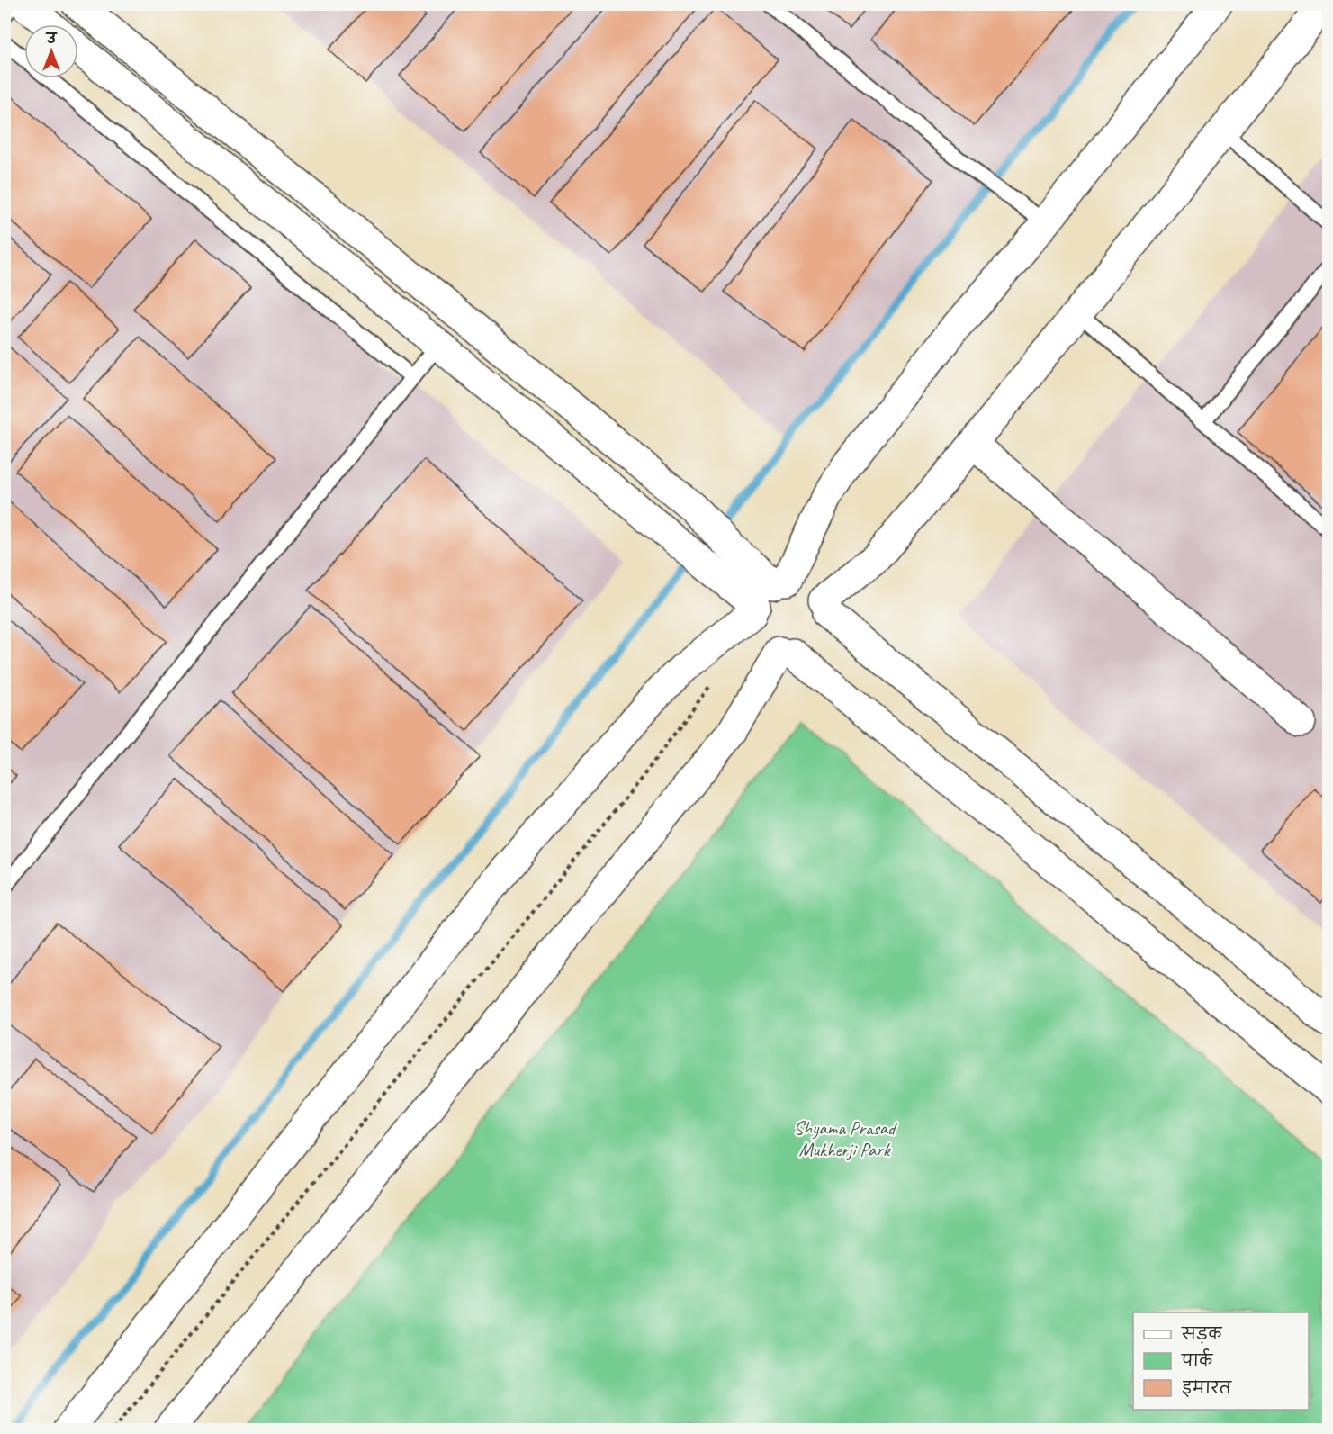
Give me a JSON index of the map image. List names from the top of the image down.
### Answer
{
  "parks": ["Shyama Prasad Mukherji Park"],
  "legend": ["सड़क", "पार्क", "इमारत"],
  "north": "top"
}
